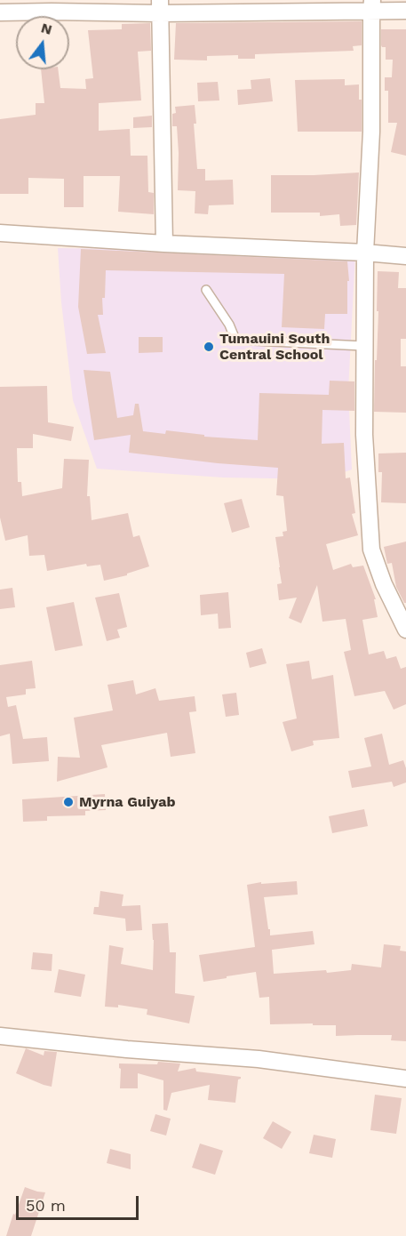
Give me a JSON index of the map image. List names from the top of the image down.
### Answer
{
  "places": ["Tumauini South Central School", "Myrna Guiyab"],
  "scale_bar": "50 m",
  "north": "top"
}
